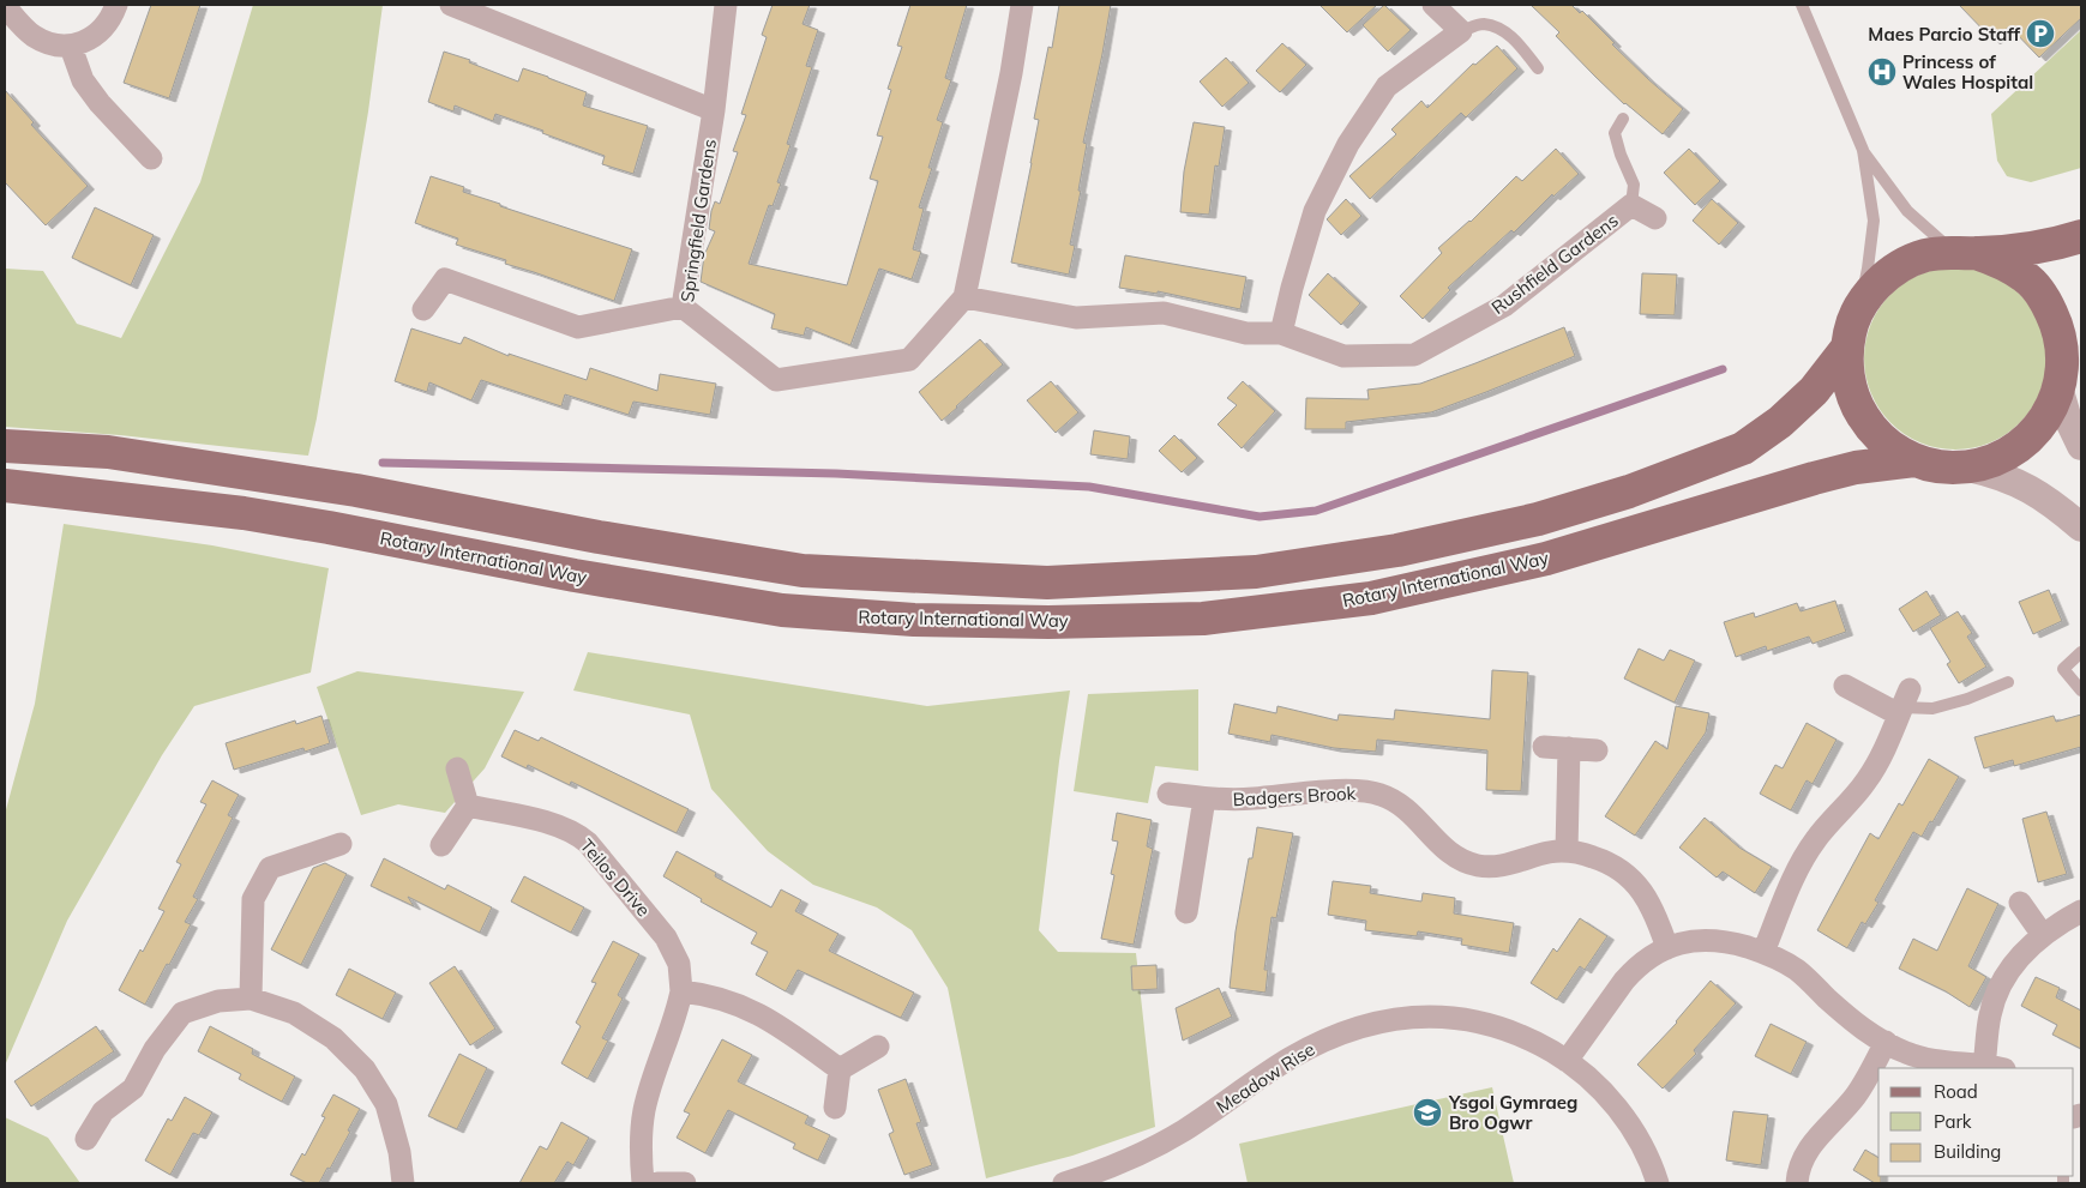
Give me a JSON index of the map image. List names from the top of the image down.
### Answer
{
  "streets": {
    "main road": ["Rotary International Way"],
    "street": [
      "Springfield Gardens",
      "Rushfield Gardens",
      "Badgers Brook",
      "Teilos Drive",
      "Meadow Rise"
    ]
  },
  "crossings": [
    ["Springfield Gardens", "Rushfield Gardens"]
  ],
  "places": {
    "parking": ["Maes Parcio Staff"],
    "hospital": ["Princess of Wales Hospital"],
    "school or university": ["Ysgol Gymraeg Bro Ogwr"]
  },
  "legend": ["Road", "Park", "Building"]
}
